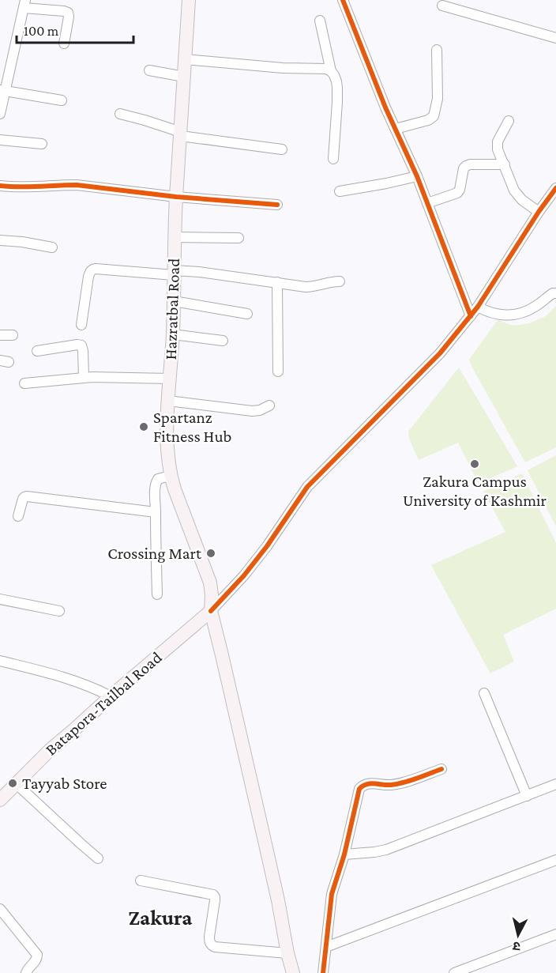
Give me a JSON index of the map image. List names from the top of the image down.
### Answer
{
  "streets": {
    "main road": ["Hazratbal Road", "Batapora-Tailbal Road"]
  },
  "crossings": [
    ["Hazratbal Road", "Batapora-Tailbal Road"]
  ],
  "districts": ["Zakura"],
  "places": [
    "Spartanz Fitness Hub",
    "Zakura Campus University of Kashmir",
    "Crossing Mart",
    "Tayyab Store"
  ],
  "scale_bar": "100 m",
  "north": "bottom"
}
